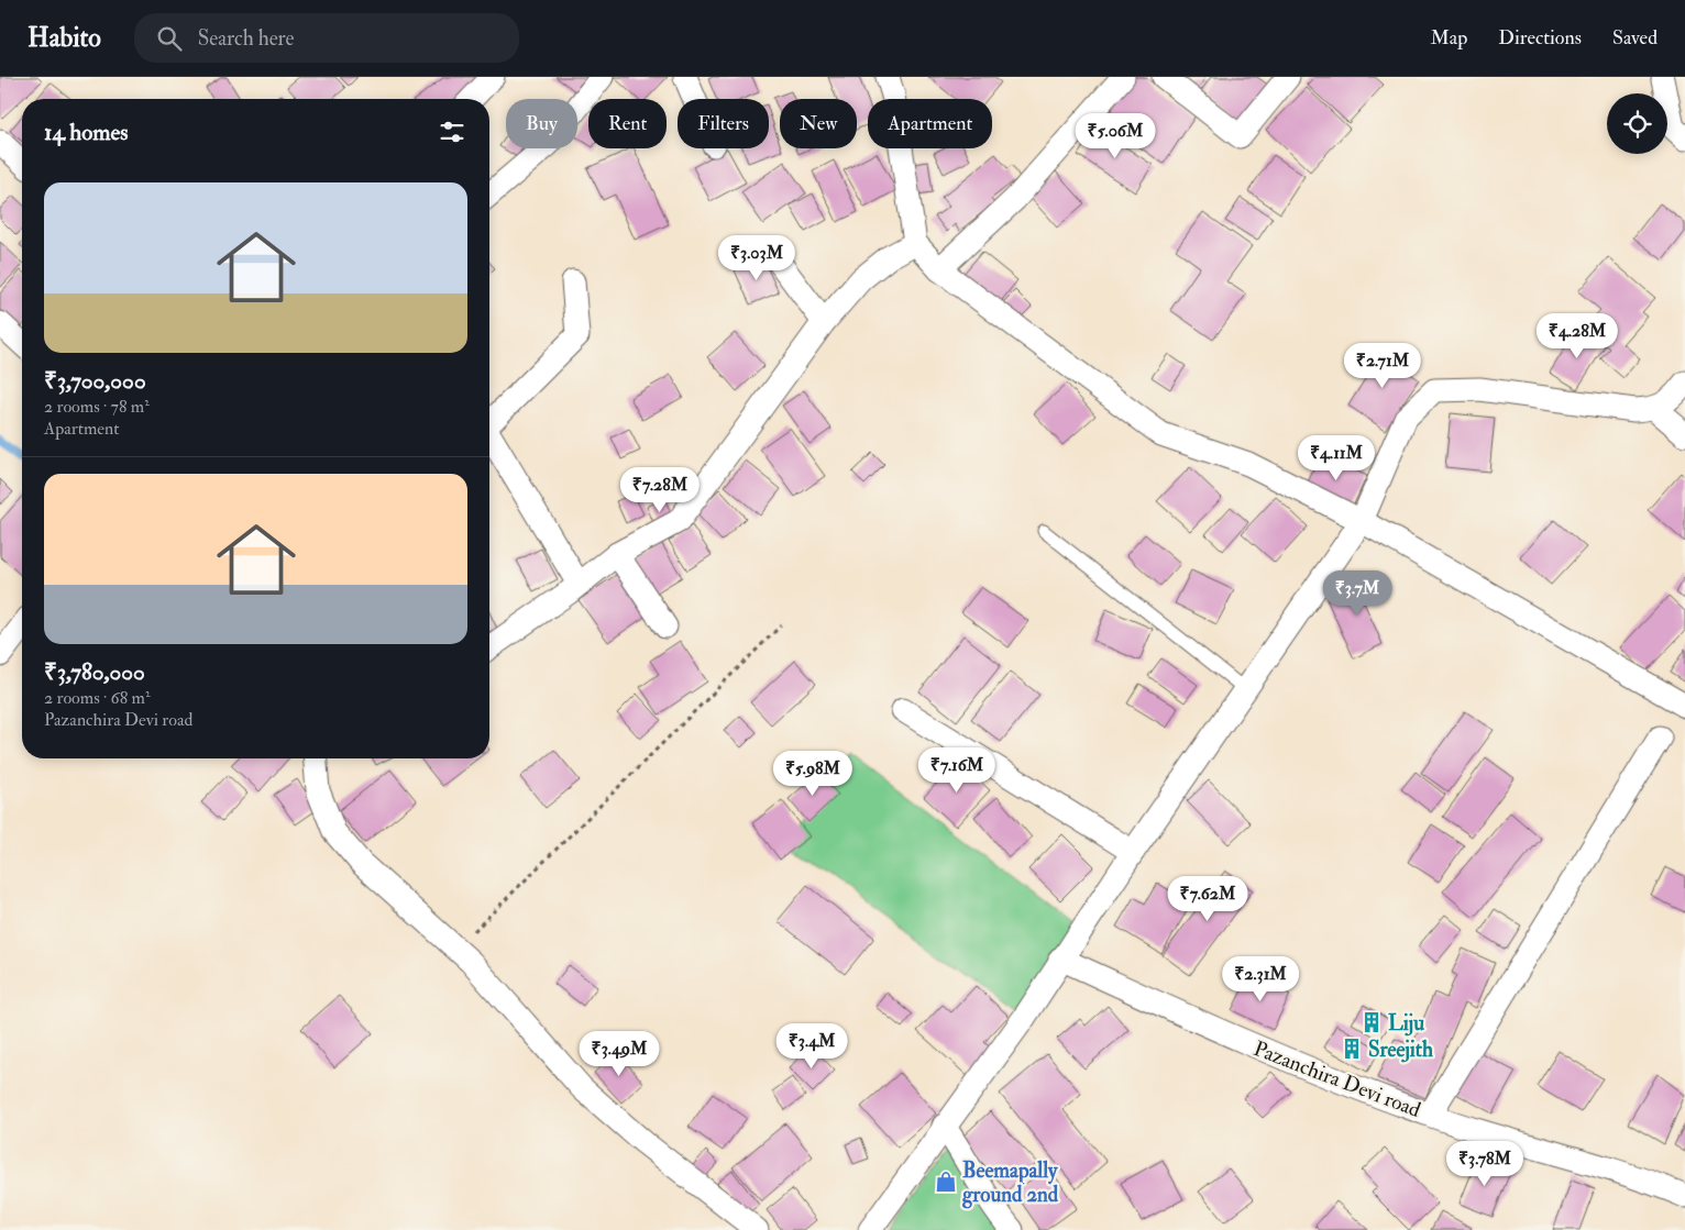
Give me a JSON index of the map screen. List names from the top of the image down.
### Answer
{
  "streets": {
    "street": ["Pazanchira Devi road"]
  },
  "places": {
    "building": ["Liju", "Sreejith"],
    "shop": ["Beemapally ground 2nd"]
  },
  "page": {
    "header": "Habito",
    "search": "Search here",
    "nav": ["Map", "Directions", "Saved"],
    "chip": [
      "Buy",
      "Rent",
      "Filters",
      "New",
      "Apartment"
    ],
    "heading": "14 homes",
    "price": [
      "₹5.06M",
      "₹3.03M",
      "₹4.28M",
      "₹2.71M",
      "₹4.11M",
      "₹7.28M",
      "₹3.7M",
      "₹7.16M",
      "₹5.98M",
      "₹7.62M",
      "₹2.31M",
      "₹3.4M",
      "₹3.49M",
      "₹3.78M"
    ],
    "list": [
      {
        "name": "₹3,700,000",
        "note": "2 rooms · 78 m² · Apartment"
      },
      {
        "name": "₹3,780,000",
        "note": "2 rooms · 68 m² · Pazanchira Devi road"
      }
    ]
  }
}
